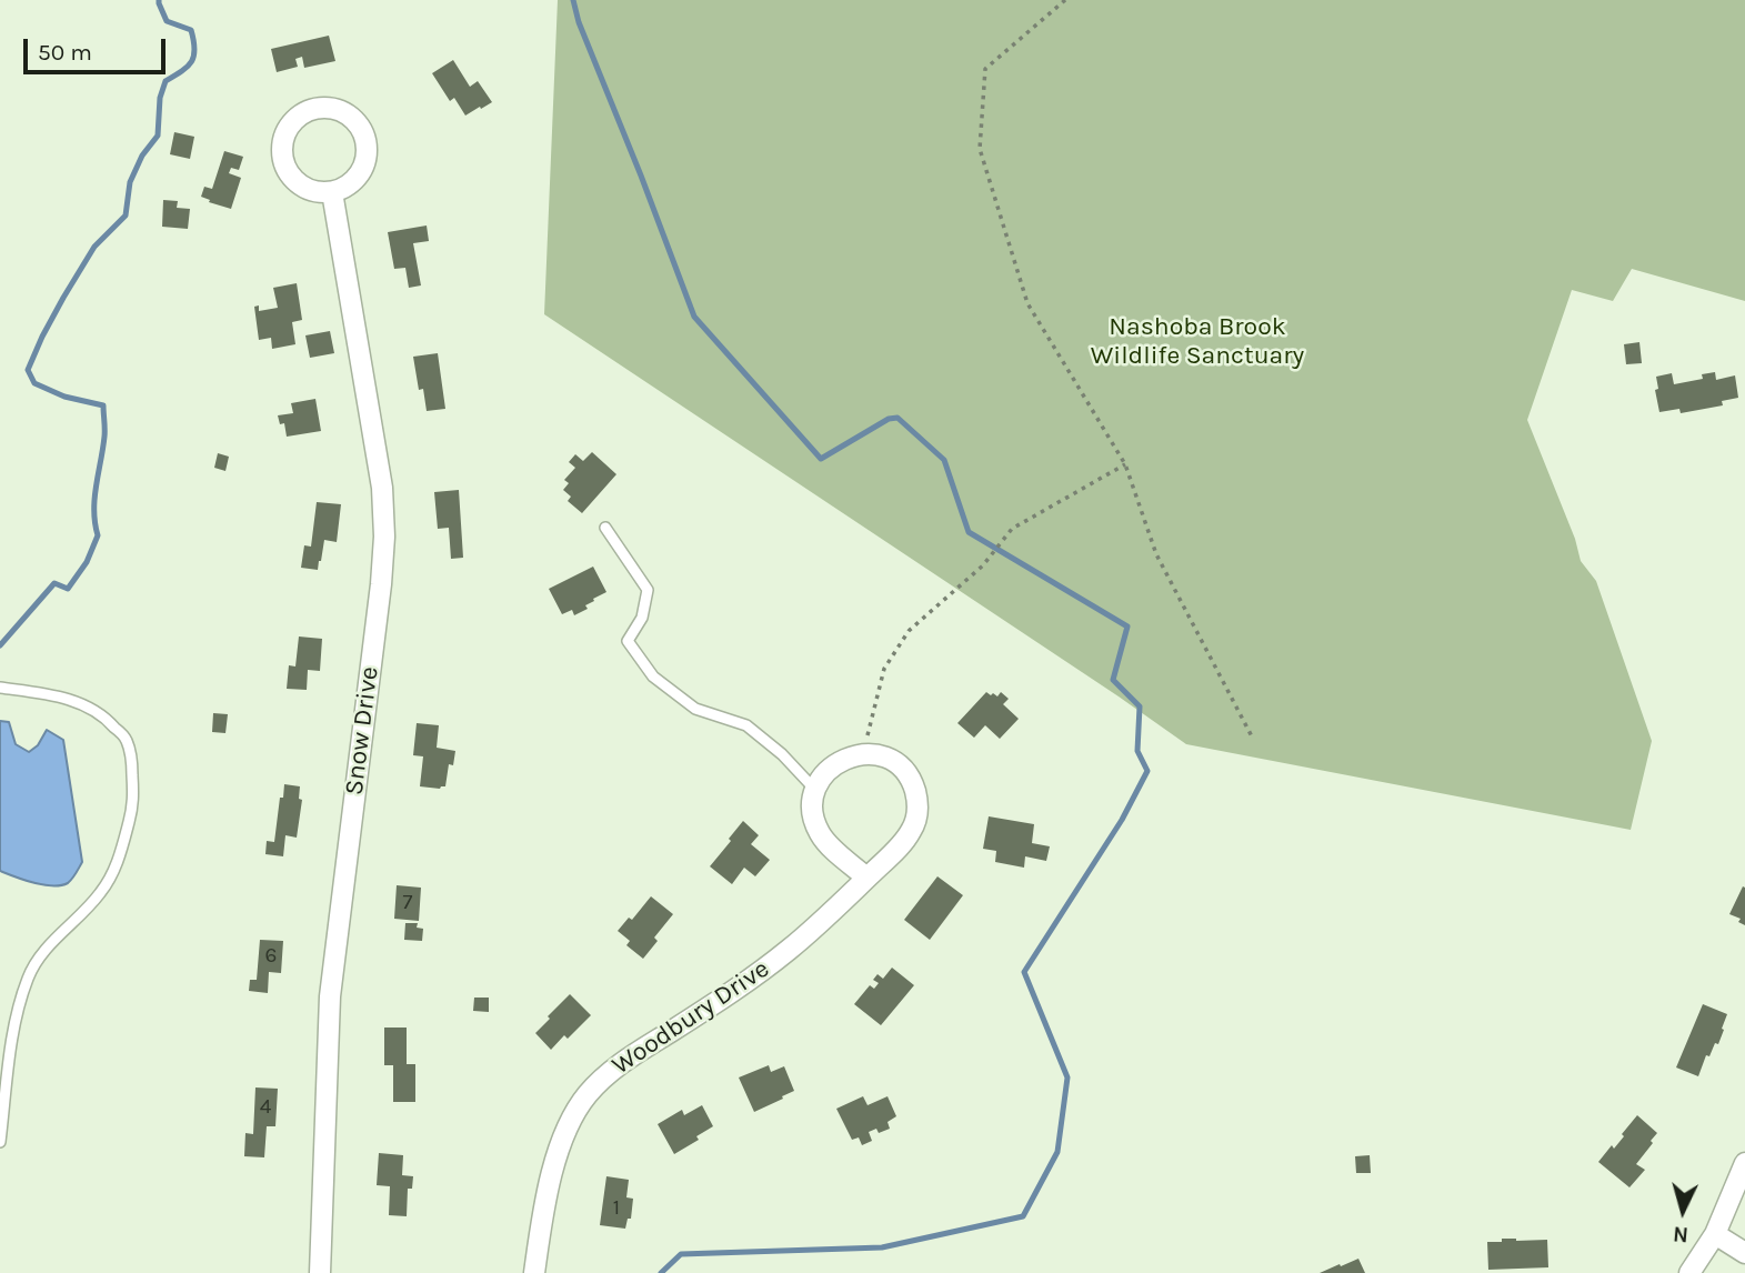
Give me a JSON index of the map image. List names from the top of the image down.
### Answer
{
  "streets": {
    "street": ["Snow Drive", "Woodbury Drive"]
  },
  "parks": ["Nashoba Brook Wildlife Sanctuary"],
  "house_numbers": [
    "7",
    "6",
    "4",
    "1"
  ],
  "scale_bar": "50 m",
  "north": "bottom"
}
